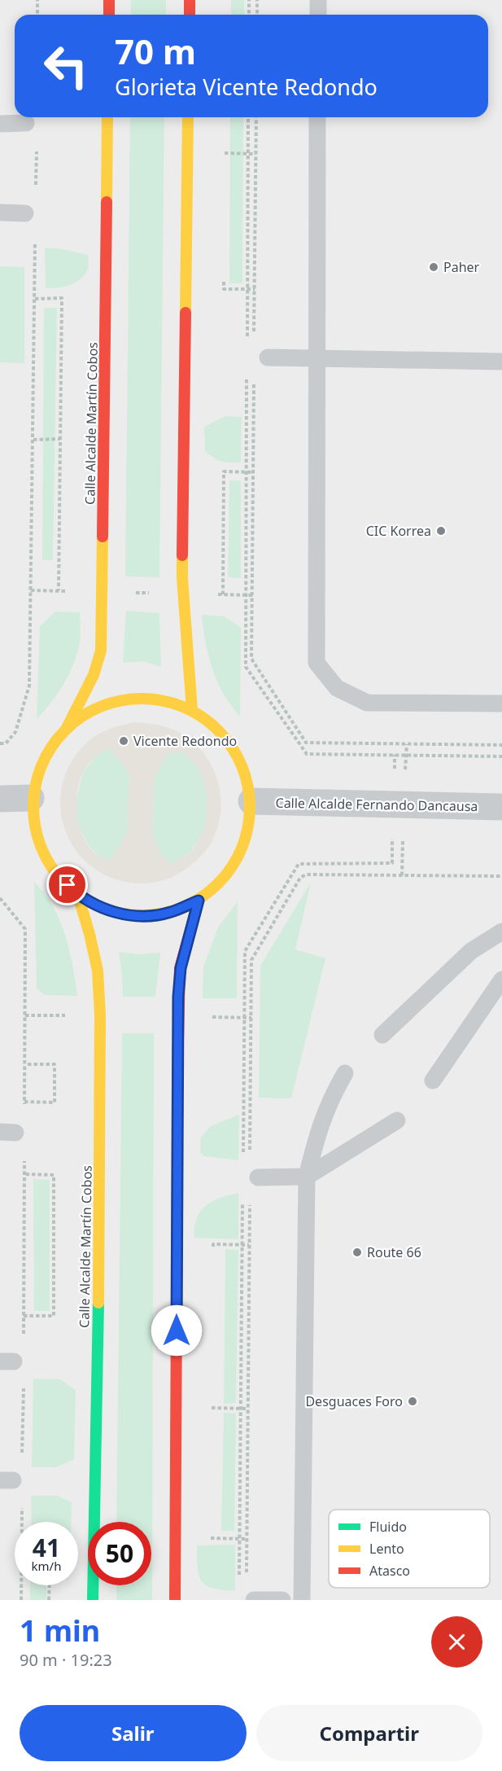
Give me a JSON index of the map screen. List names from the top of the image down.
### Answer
{
  "streets": {
    "main road": ["Calle Alcalde Martín Cobos"],
    "street": ["Calle Alcalde Fernando Dancausa"]
  },
  "places": [
    "Paher",
    "CIC Korrea",
    "Vicente Redondo",
    "Route 66",
    "Desguaces Foro"
  ],
  "legend": ["Fluido", "Lento", "Atasco"],
  "page": {
    "turn": ["70 m", "Glorieta Vicente Redondo"],
    "speed": "41 km/h",
    "limit": "50",
    "heading": ["1 min", "90 m · 19:23"],
    "buttons": ["Salir", "Compartir"]
  }
}
